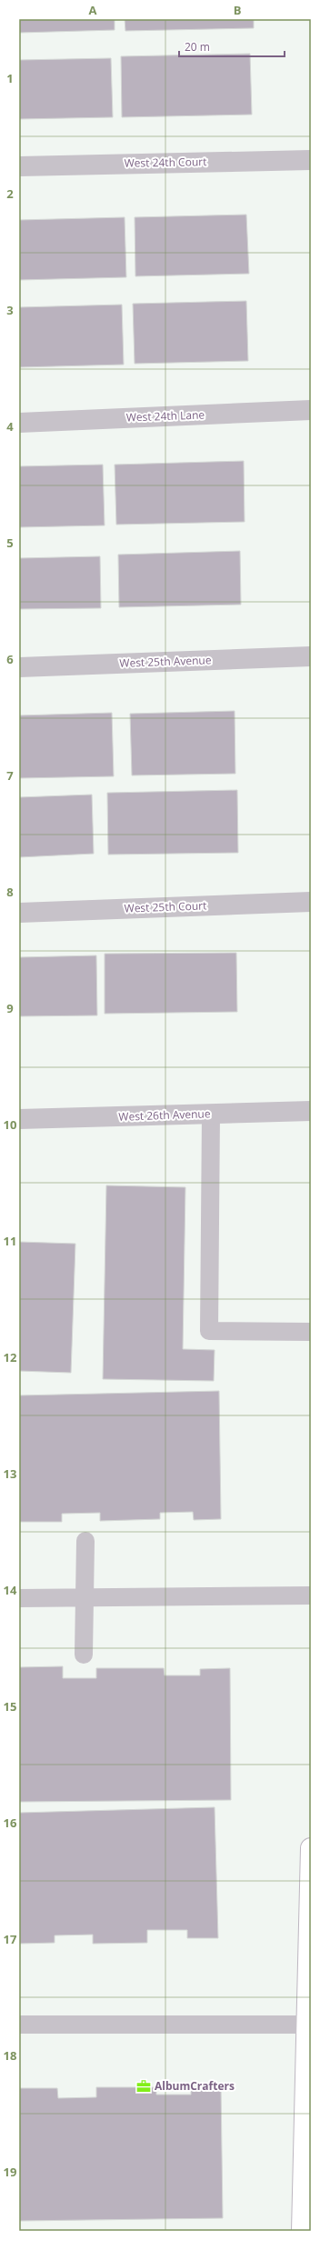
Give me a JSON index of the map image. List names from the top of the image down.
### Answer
{
  "streets": {
    "street": [
      "West 24th Court",
      "West 24th Lane",
      "West 25th Avenue",
      "West 25th Court",
      "West 26th Avenue"
    ]
  },
  "places": {
    "office": ["AlbumCrafters"]
  },
  "scale_bar": "20 m",
  "grid": {
    "columns": ["A", "B"],
    "rows": [
      "1",
      "2",
      "3",
      "4",
      "5",
      "6",
      "7",
      "8",
      "9",
      "10",
      "11",
      "12",
      "13",
      "14",
      "15",
      "16",
      "17",
      "18",
      "19"
    ]
  }
}
